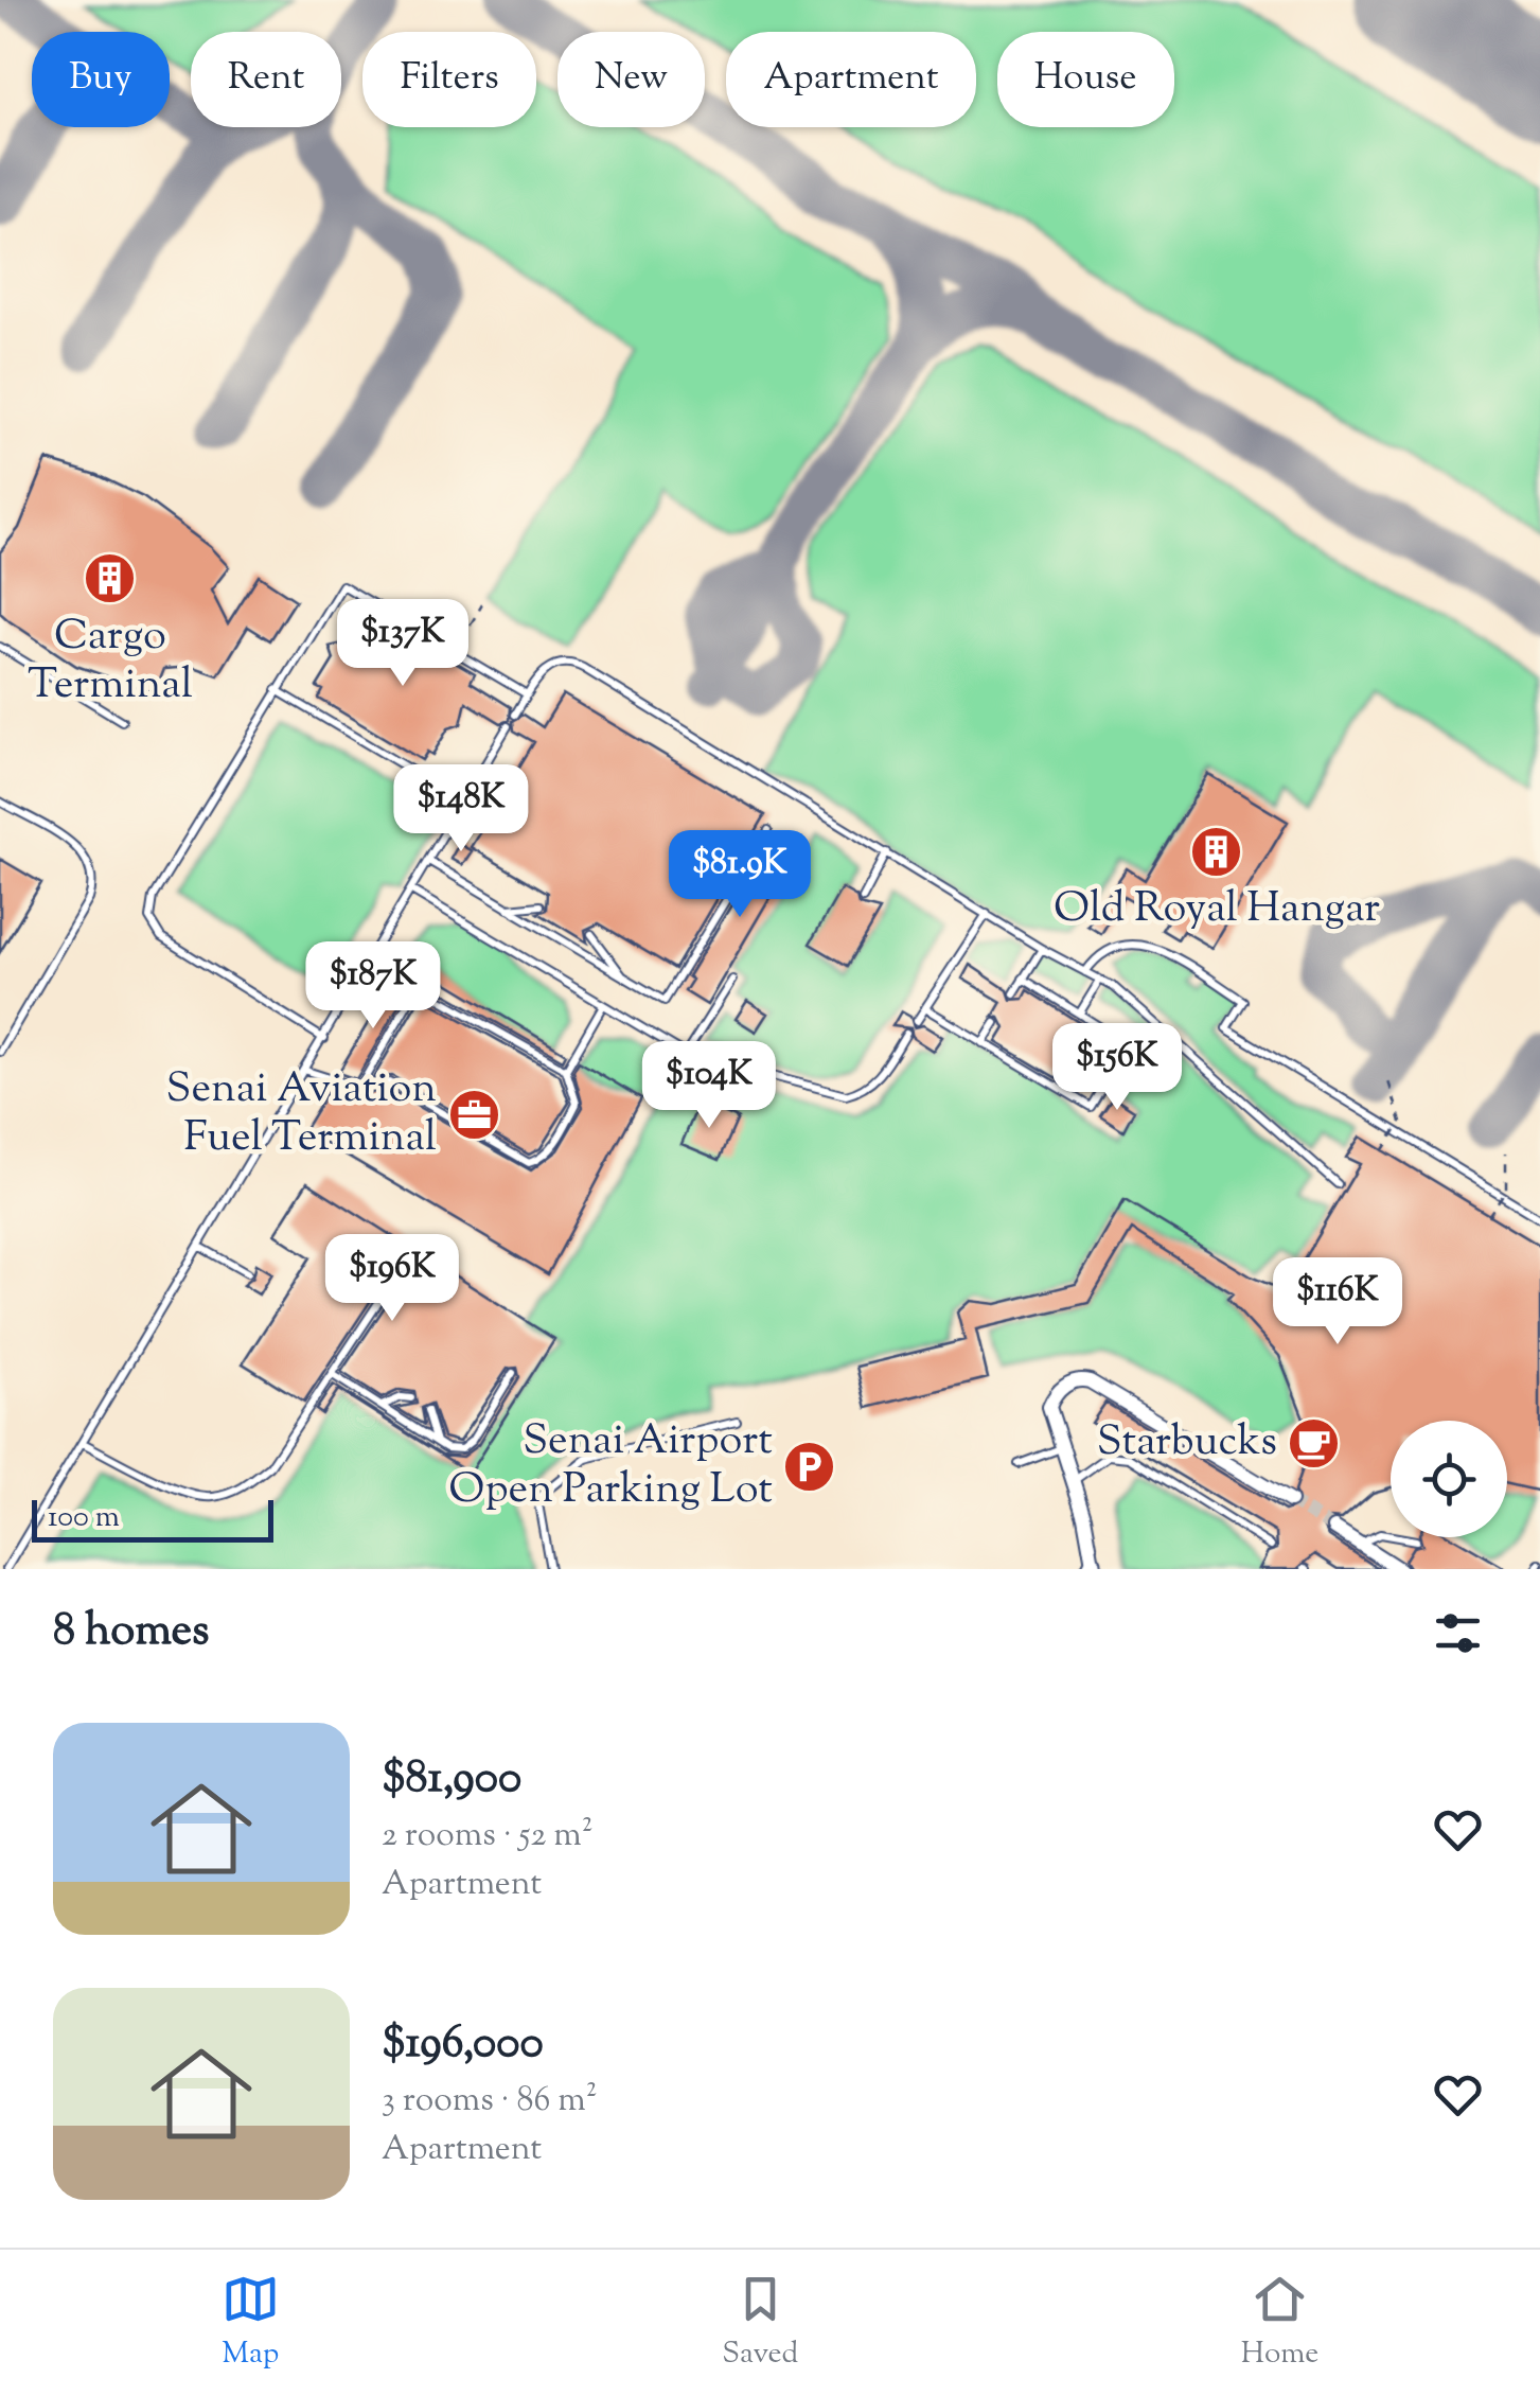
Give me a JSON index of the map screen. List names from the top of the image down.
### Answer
{
  "places": {
    "building": ["Cargo Terminal", "Old Royal Hangar"],
    "office": ["Senai Aviation Fuel Terminal"],
    "cafe": ["Starbucks"],
    "parking": ["Senai Airport Open Parking Lot"]
  },
  "scale_bar": "100 m",
  "page": {
    "chip": [
      "Buy",
      "Rent",
      "Filters",
      "New",
      "Apartment",
      "House"
    ],
    "price": [
      "$137K",
      "$148K",
      "$81.9K",
      "$187K",
      "$156K",
      "$104K",
      "$196K",
      "$116K"
    ],
    "scale": "100 m",
    "heading": "8 homes",
    "list": [
      {
        "name": "$81,900",
        "note": "2 rooms · 52 m² · Apartment"
      },
      {
        "name": "$196,000",
        "note": "3 rooms · 86 m² · Apartment"
      }
    ],
    "tabs": ["Map", "Saved", "Home"]
  }
}
